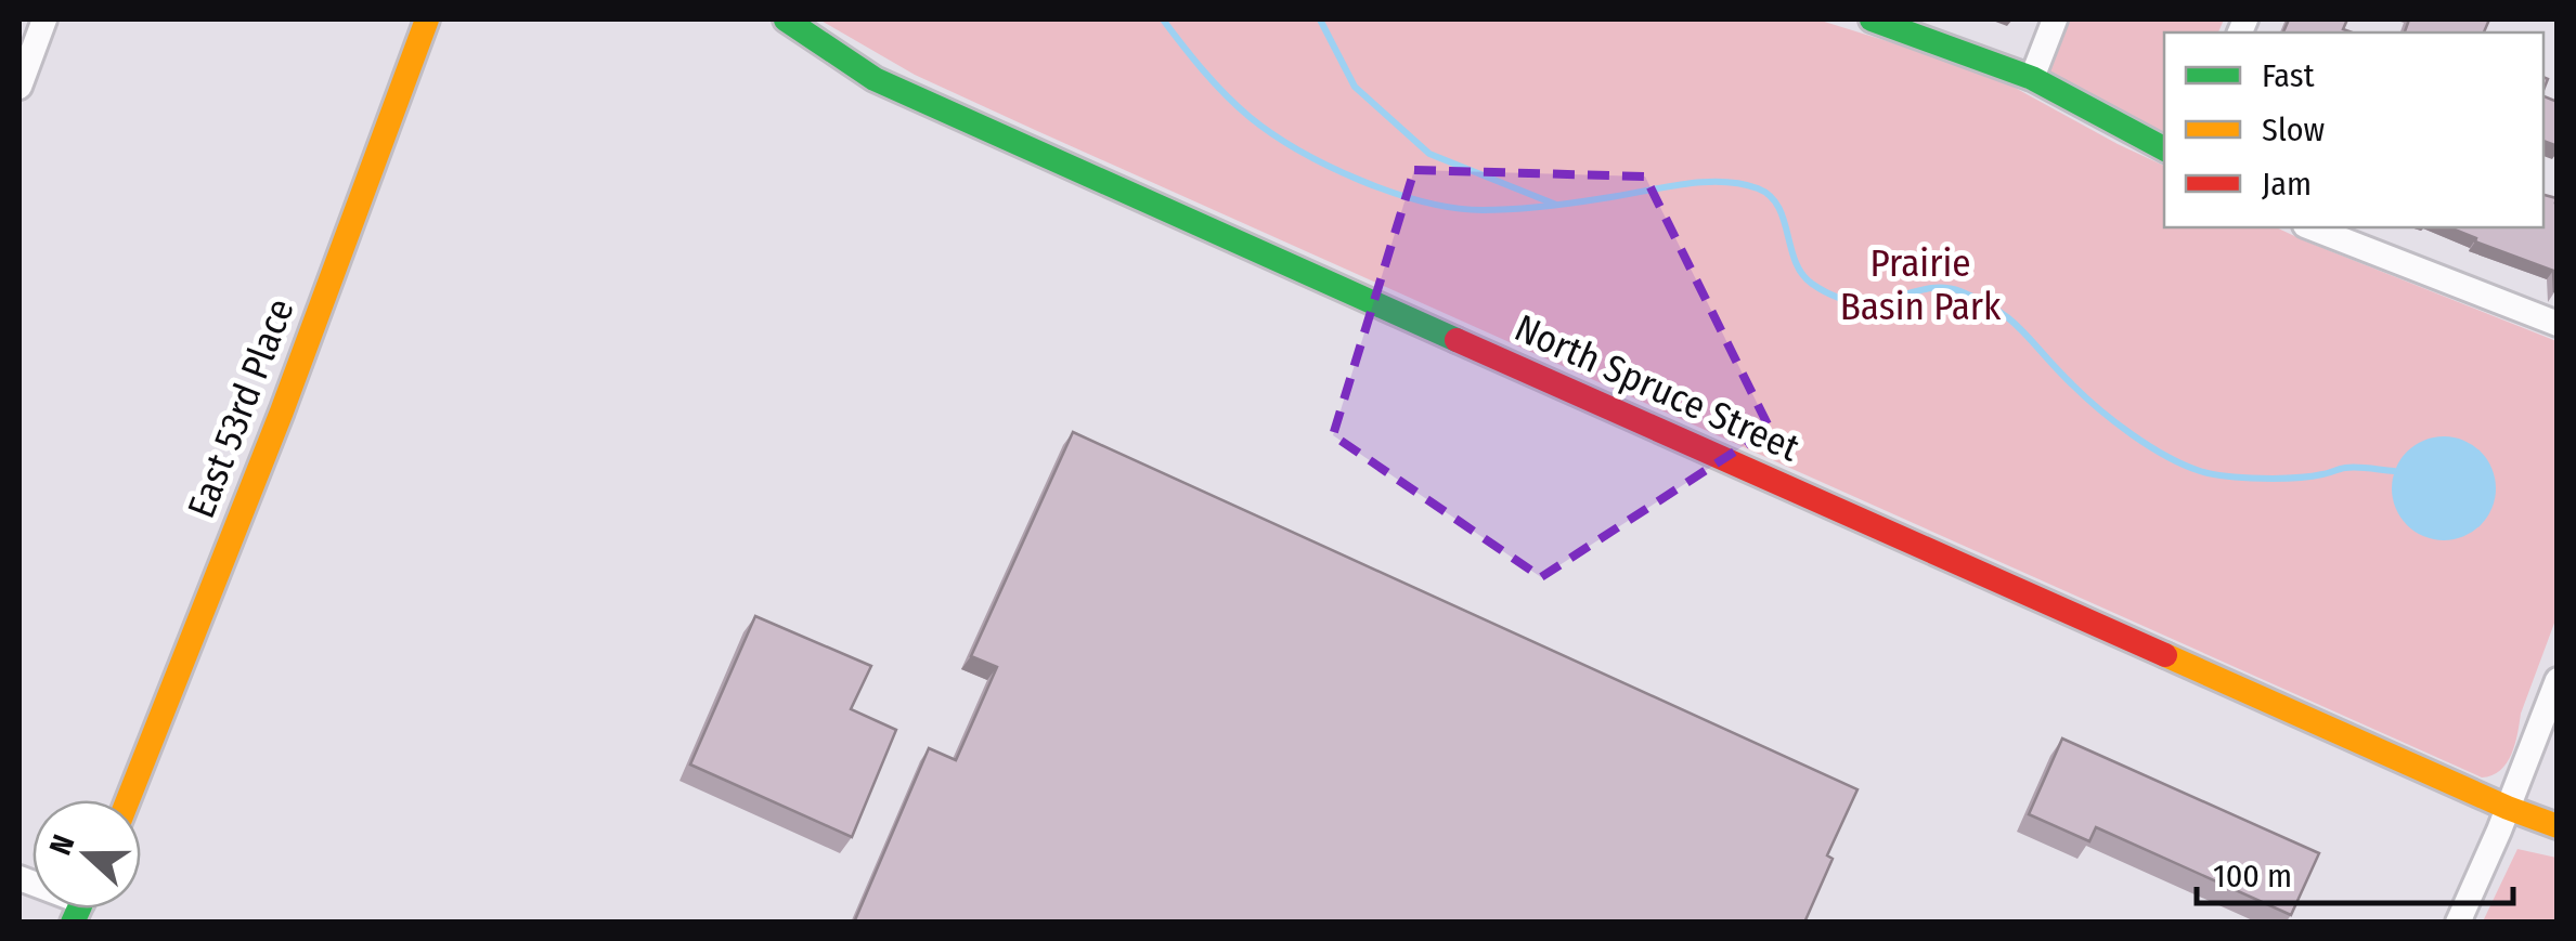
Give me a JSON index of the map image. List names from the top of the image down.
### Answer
{
  "streets": {
    "street": ["North Spruce Street", "East 53rd Place"]
  },
  "parks": ["Prairie Basin Park"],
  "legend": ["Fast", "Slow", "Jam"],
  "scale_bar": "100 m",
  "north": "left"
}
